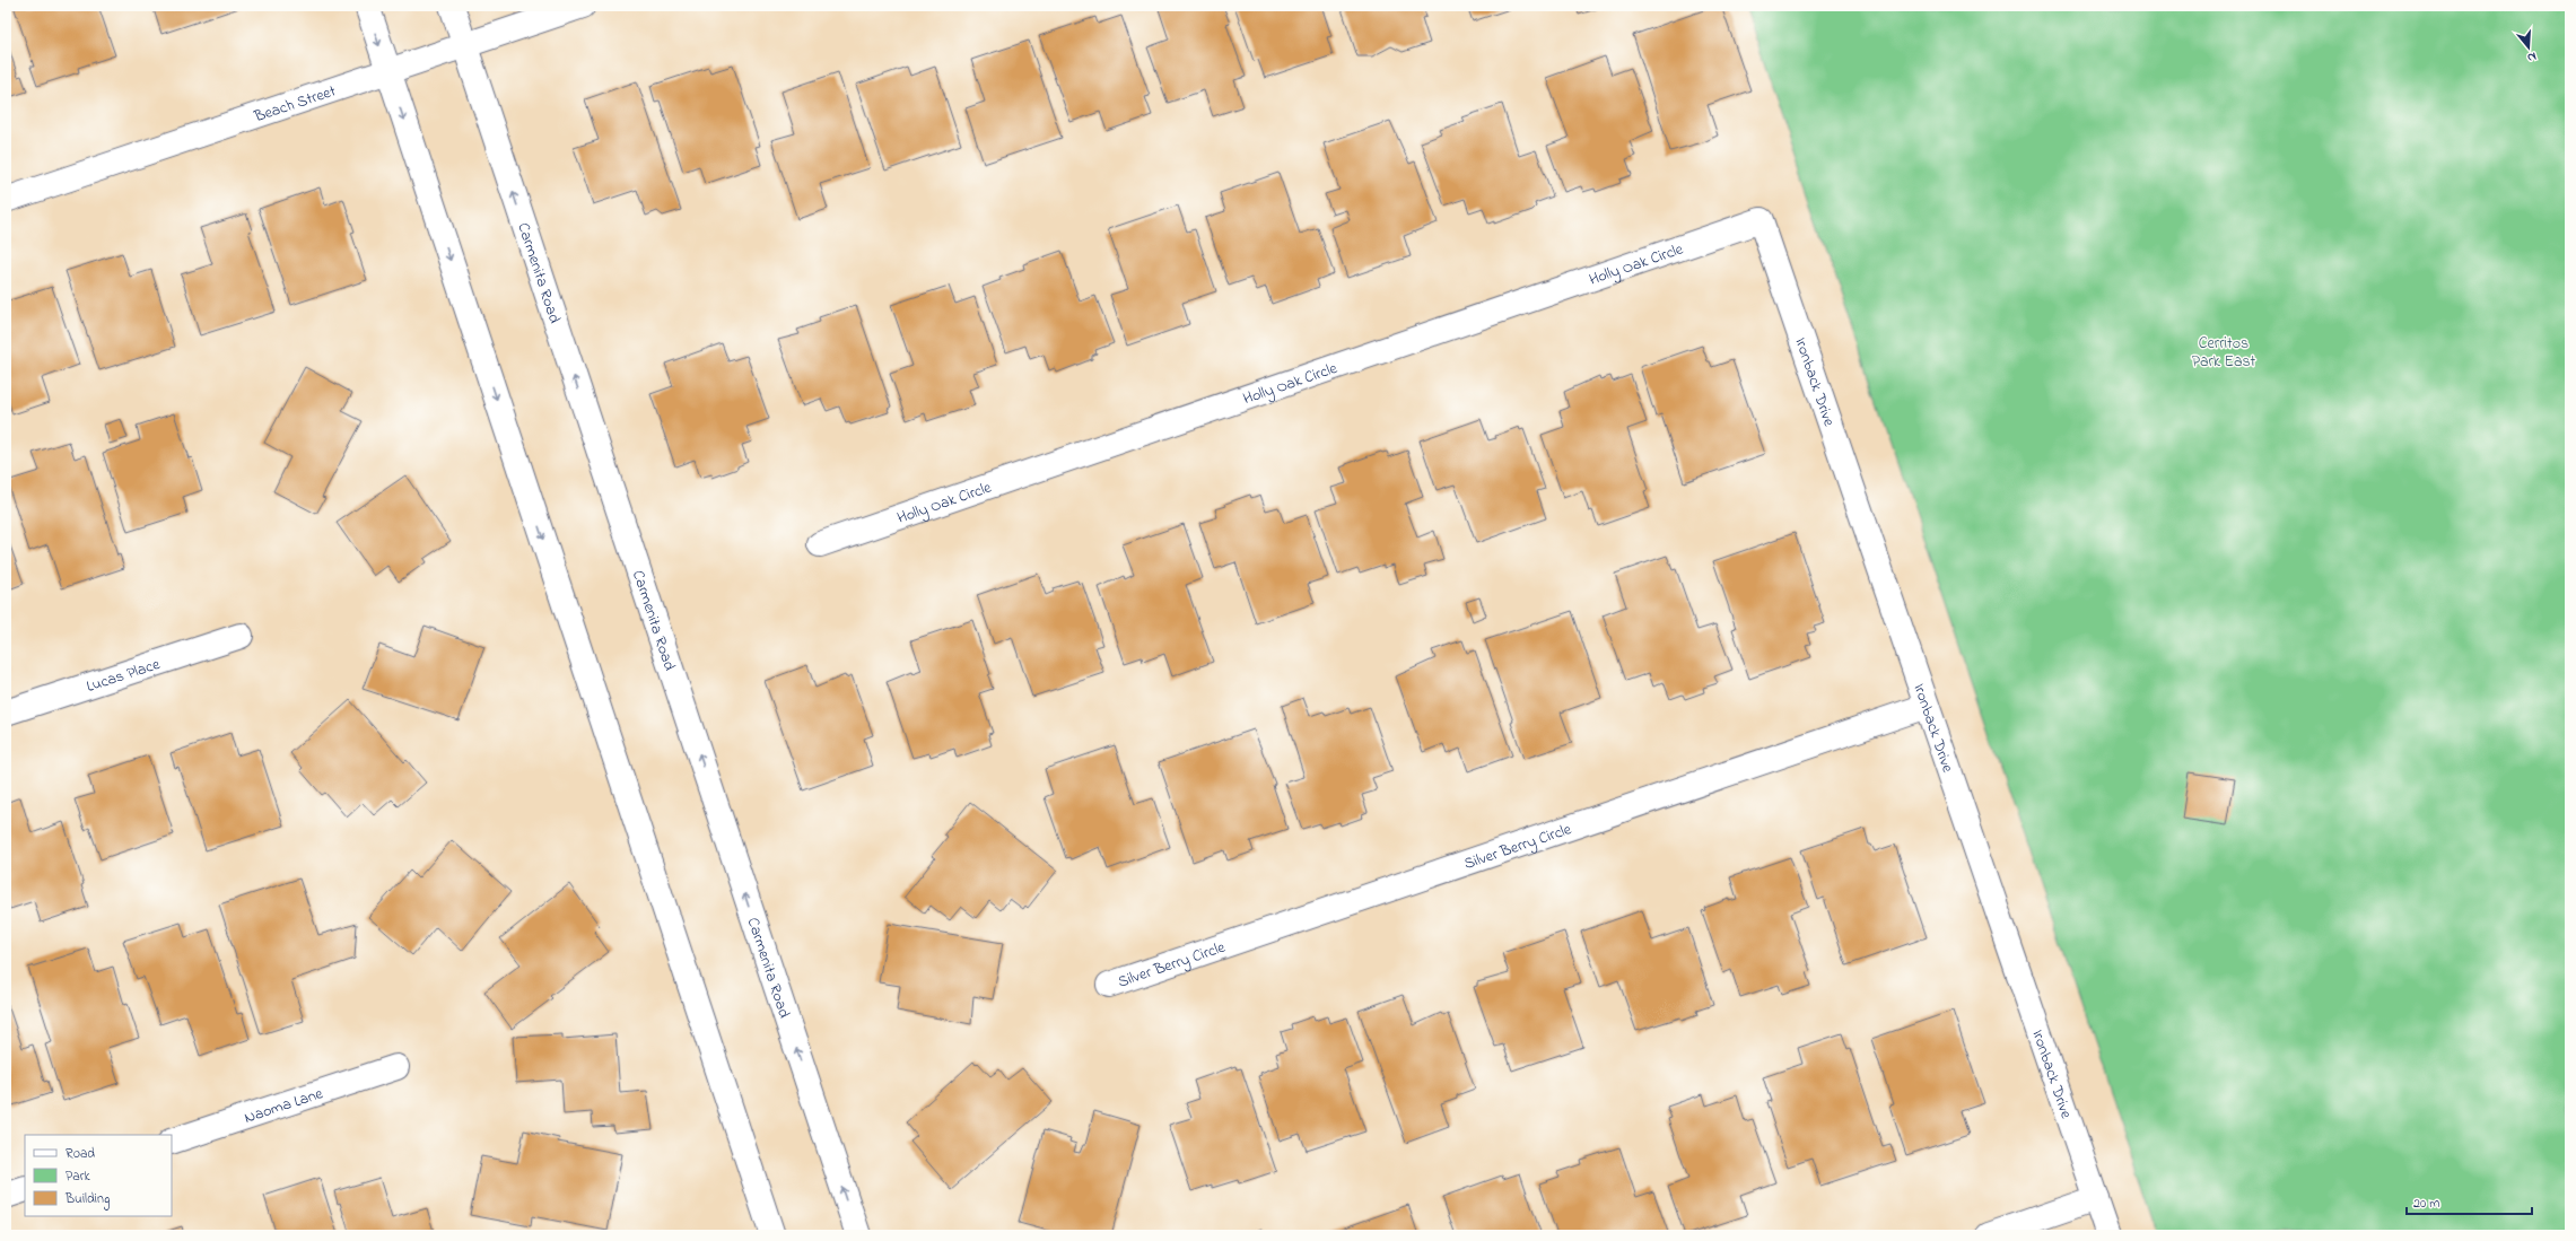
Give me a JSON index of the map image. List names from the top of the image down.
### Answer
{
  "streets": {
    "street": [
      "Beach Street",
      "Holly Oak Circle",
      "Carmenita Road",
      "Ironback Drive",
      "Lucas Place",
      "Silver Berry Circle",
      "Naoma Lane"
    ]
  },
  "crossings": [
    ["Beach Street", "Carmenita Road"],
    ["Holly Oak Circle", "Ironback Drive"],
    ["Ironback Drive", "Silver Berry Circle"]
  ],
  "parks": ["Cerritos Park East"],
  "legend": ["Road", "Park", "Building"],
  "scale_bar": "20 m",
  "north": "bottom"
}
